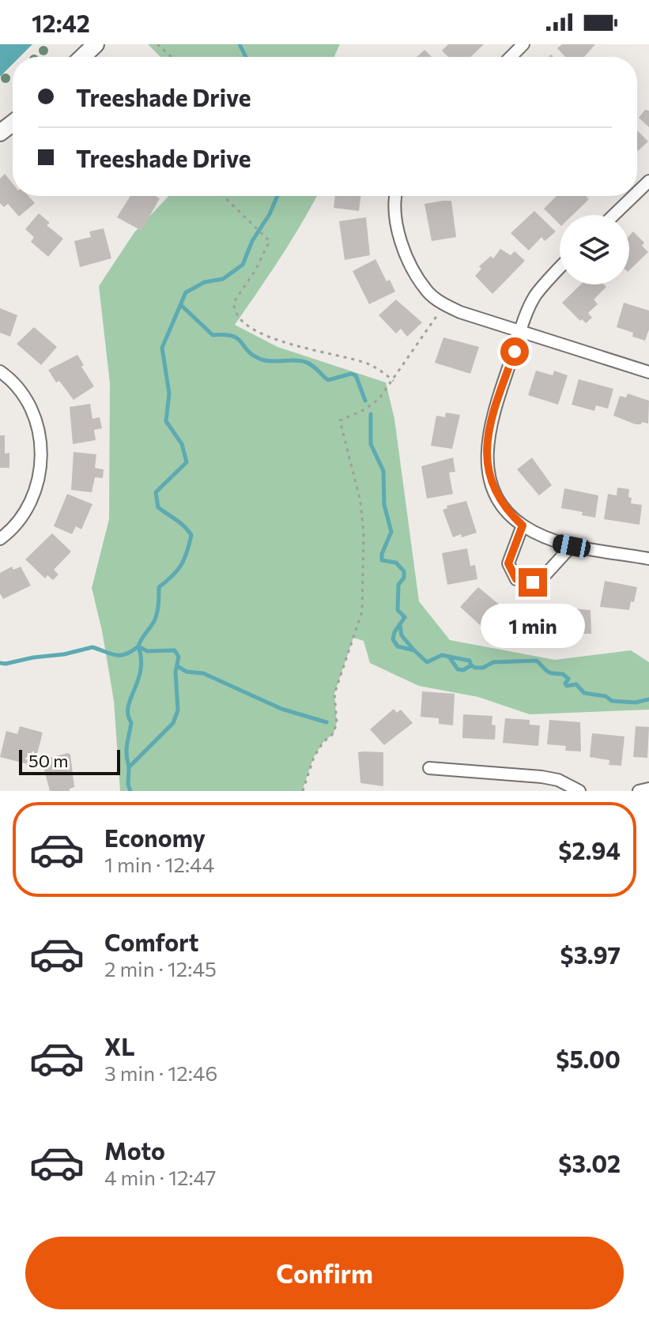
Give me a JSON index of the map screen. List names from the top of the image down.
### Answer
{
  "scale_bar": "50 m",
  "page": {
    "status": "12:42",
    "banner": ["Treeshade Drive", "Treeshade Drive"],
    "bubble": "1 min",
    "scale": "50 m",
    "list": [
      {
        "name": "Economy",
        "note": "1 min · 12:44",
        "value": "$2.94"
      },
      {
        "name": "Comfort",
        "note": "2 min · 12:45",
        "value": "$3.97"
      },
      {
        "name": "XL",
        "note": "3 min · 12:46",
        "value": "$5.00"
      },
      {
        "name": "Moto",
        "note": "4 min · 12:47",
        "value": "$3.02"
      }
    ],
    "buttons": "Confirm"
  }
}
